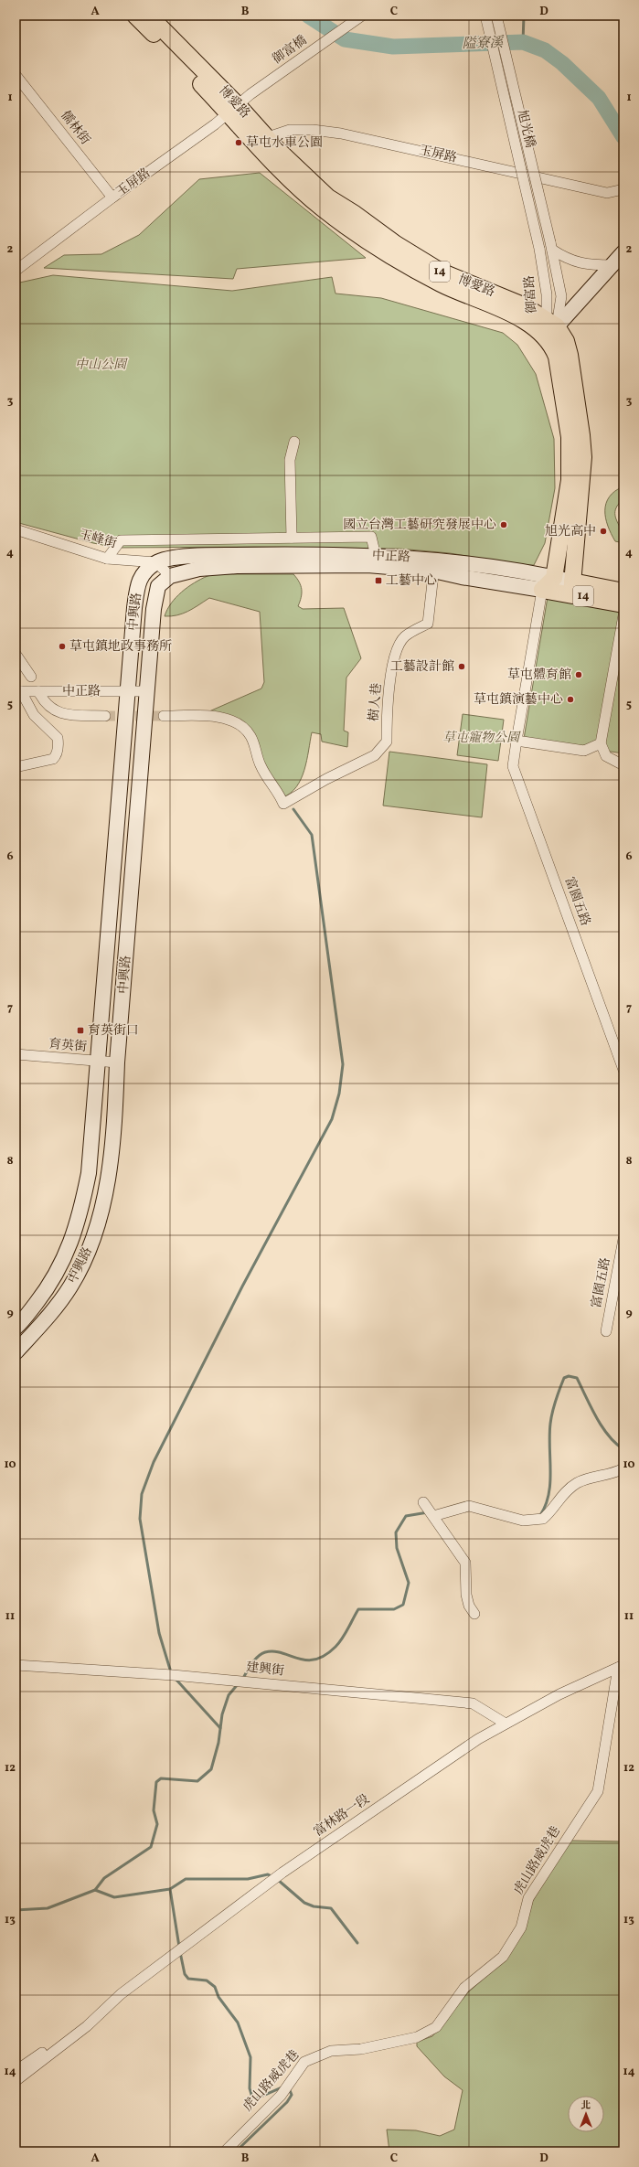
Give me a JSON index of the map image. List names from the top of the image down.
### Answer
{
  "streets": {
    "main road": ["博愛路", "14", "中正路"],
    "street": [
      "御富橋",
      "儒林街",
      "旭光橋",
      "玉屏路",
      "御富路",
      "玉峰街",
      "中興路",
      "樹人巷",
      "富園五路",
      "育英街",
      "建興街",
      "富林路一段",
      "虎山路威虎巷"
    ]
  },
  "crossings": [
    ["御富橋", "玉屏路"],
    ["博愛路", "玉屏路"],
    ["博愛路", "14"],
    ["博愛路", "御富路"],
    ["博愛路", "中正路"],
    ["儒林街", "玉屏路"],
    ["旭光橋", "御富路"],
    ["14", "御富路"],
    ["14", "中正路"],
    ["玉峰街", "中正路"],
    ["玉峰街", "中興路"],
    ["中正路", "中興路"],
    ["中正路", "樹人巷"],
    ["中正路", "富園五路"],
    ["中興路", "育英街"],
    ["建興街", "富林路一段"],
    ["富林路一段", "虎山路威虎巷"]
  ],
  "water": ["隘寮溪"],
  "parks": ["中山公園", "草屯寵物公園"],
  "places": {
    "other": [
      "草屯水車公園",
      "國立台灣工藝研究發展中心",
      "旭光高中",
      "草屯鎮地政事務所",
      "工藝設計館",
      "草屯體育館",
      "草屯鎮演藝中心"
    ],
    "transit": ["工藝中心", "育英街口"]
  },
  "north": "top",
  "grid": {
    "columns": [
      "A",
      "B",
      "C",
      "D"
    ],
    "rows": [
      "1",
      "2",
      "3",
      "4",
      "5",
      "6",
      "7",
      "8",
      "9",
      "10",
      "11",
      "12",
      "13",
      "14"
    ]
  }
}
